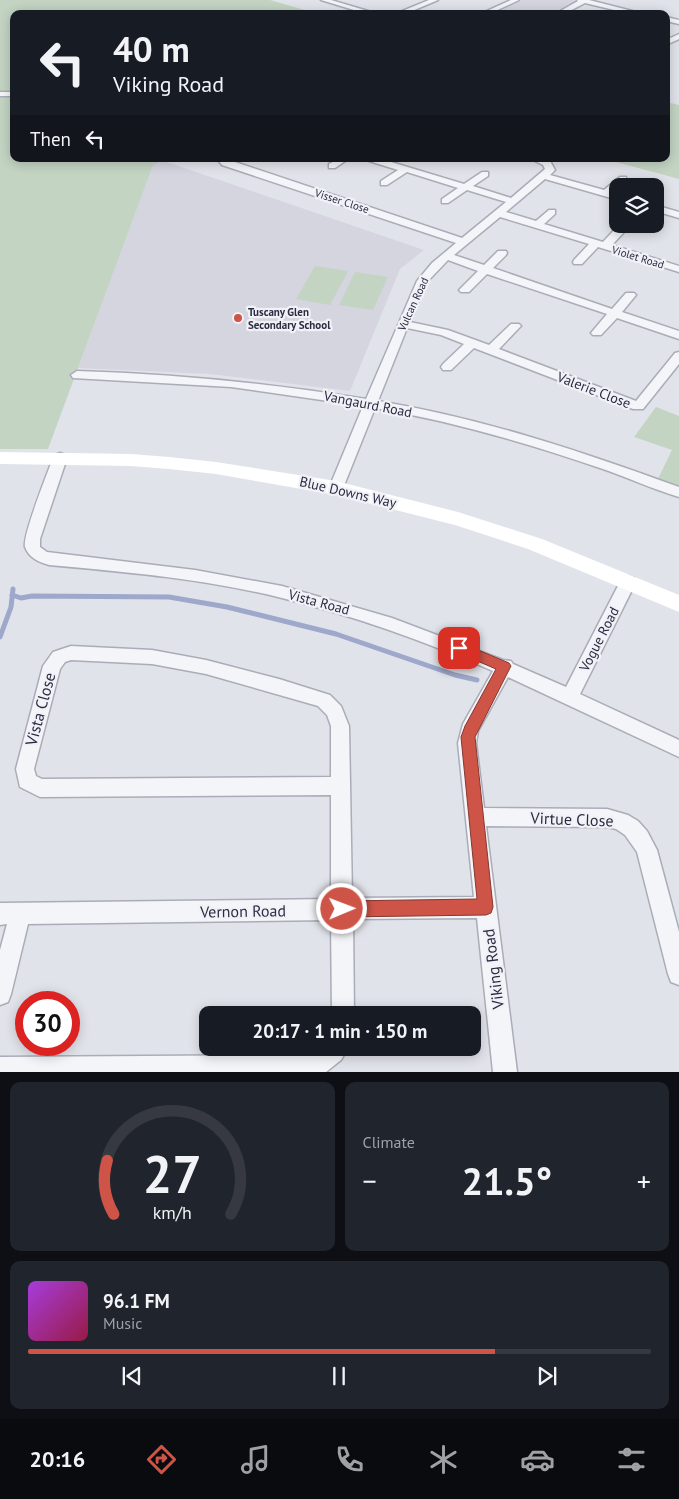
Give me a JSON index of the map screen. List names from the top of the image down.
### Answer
{
  "streets": {
    "street": [
      "Visser Close",
      "Violet Road",
      "Vulcan Road",
      "Valerie Close",
      "Vangaurd Road",
      "Blue Downs Way",
      "Vista Road",
      "Vogue Road",
      "Vista Close",
      "Virtue Close",
      "Vernon Road",
      "Viking Road"
    ]
  },
  "crossings": [
    ["Visser Close", "Vulcan Road"],
    ["Violet Road", "Vulcan Road"],
    ["Vulcan Road", "Valerie Close"],
    ["Vulcan Road", "Vangaurd Road"],
    ["Vulcan Road", "Blue Downs Way"],
    ["Blue Downs Way", "Vista Road"],
    ["Blue Downs Way", "Vogue Road"],
    ["Vista Road", "Vogue Road"],
    ["Vista Road", "Viking Road"],
    ["Vista Close", "Vernon Road"],
    ["Virtue Close", "Viking Road"],
    ["Vernon Road", "Viking Road"]
  ],
  "places": ["Tuscany Glen Secondary School"],
  "page": {
    "turn": ["40 m", "Viking Road"],
    "then": "Then",
    "limit": "30",
    "trip": "20:17 · 1 min · 150 m",
    "tile": "Climate",
    "heat": ["−", "21.5°", "+"],
    "song": ["96.1 FM", "Music"],
    "tabs": "20:16",
    "gauge": ["27", "km/h"]
  }
}
